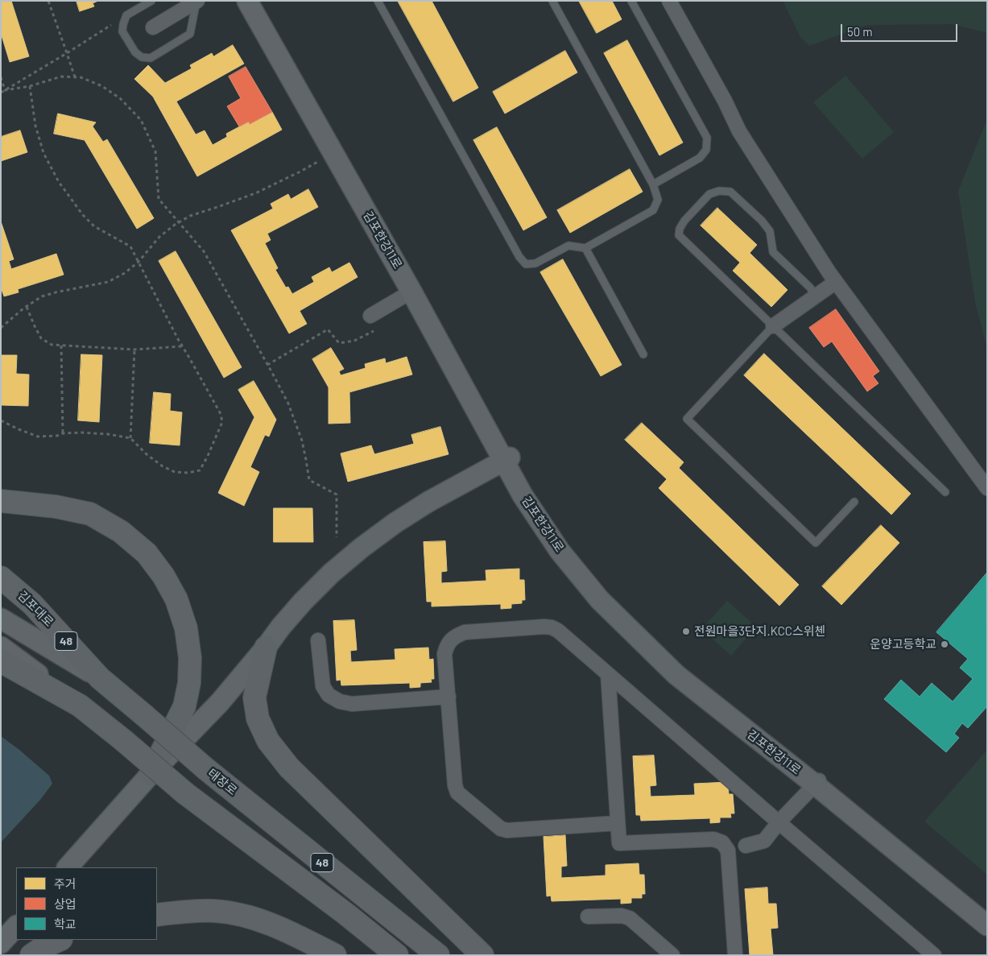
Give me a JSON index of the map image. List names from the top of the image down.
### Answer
{
  "streets": {
    "main road": ["김포대로", "48", "태장로"],
    "street": ["김포한강11로"]
  },
  "crossings": [
    ["김포대로", "태장로"]
  ],
  "places": ["전원마을3단지.KCC스위첸", "운양고등학교"],
  "legend": ["주거", "상업", "학교"],
  "scale_bar": "50 m"
}
